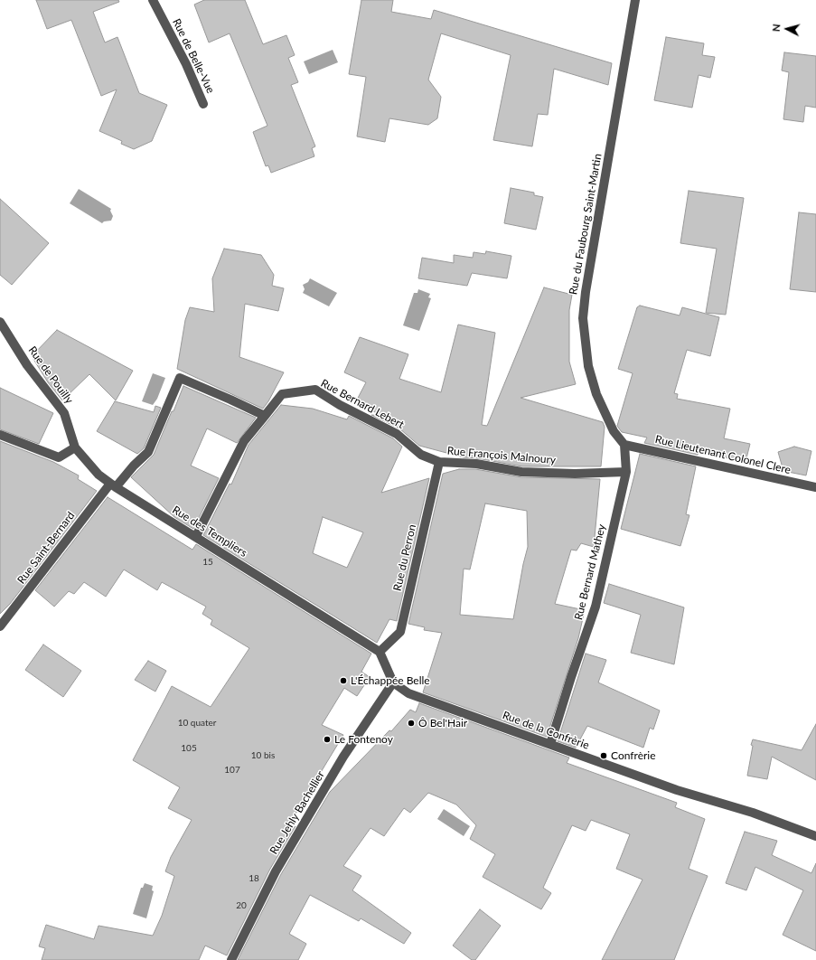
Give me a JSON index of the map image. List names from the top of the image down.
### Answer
{
  "streets": {
    "street": [
      "Rue de Belle-Vue",
      "Rue du Faubourg Saint-Martin",
      "Rue de Pouilly",
      "Rue Bernard Lebert",
      "Rue Lieutenant Colonel Clere",
      "Rue François Malnoury",
      "Rue des Templiers",
      "Rue Saint-Bernard",
      "Rue du Perron",
      "Rue Bernard Mathey",
      "Rue de la Confrèrie",
      "Rue Jehly Bachellier"
    ]
  },
  "crossings": [
    ["Rue du Faubourg Saint-Martin", "Rue Lieutenant Colonel Clere"],
    ["Rue du Faubourg Saint-Martin", "Rue Bernard Mathey"],
    ["Rue de Pouilly", "Rue des Templiers"],
    ["Rue Bernard Lebert", "Rue François Malnoury"],
    ["Rue Bernard Lebert", "Rue des Templiers"],
    ["Rue Bernard Lebert", "Rue Saint-Bernard"],
    ["Rue Bernard Lebert", "Rue du Perron"],
    ["Rue Lieutenant Colonel Clere", "Rue Bernard Mathey"],
    ["Rue François Malnoury", "Rue du Perron"],
    ["Rue François Malnoury", "Rue Bernard Mathey"],
    ["Rue des Templiers", "Rue Saint-Bernard"],
    ["Rue des Templiers", "Rue du Perron"],
    ["Rue Bernard Mathey", "Rue de la Confrèrie"],
    ["Rue de la Confrèrie", "Rue Jehly Bachellier"]
  ],
  "places": [
    "L'Échappée Belle",
    "Ô Bel'Hair",
    "Le Fontenoy",
    "Confrèrie"
  ],
  "house_numbers": [
    "15",
    "10 quater",
    "105",
    "10 bis",
    "107",
    "18",
    "20"
  ],
  "north": "left"
}
